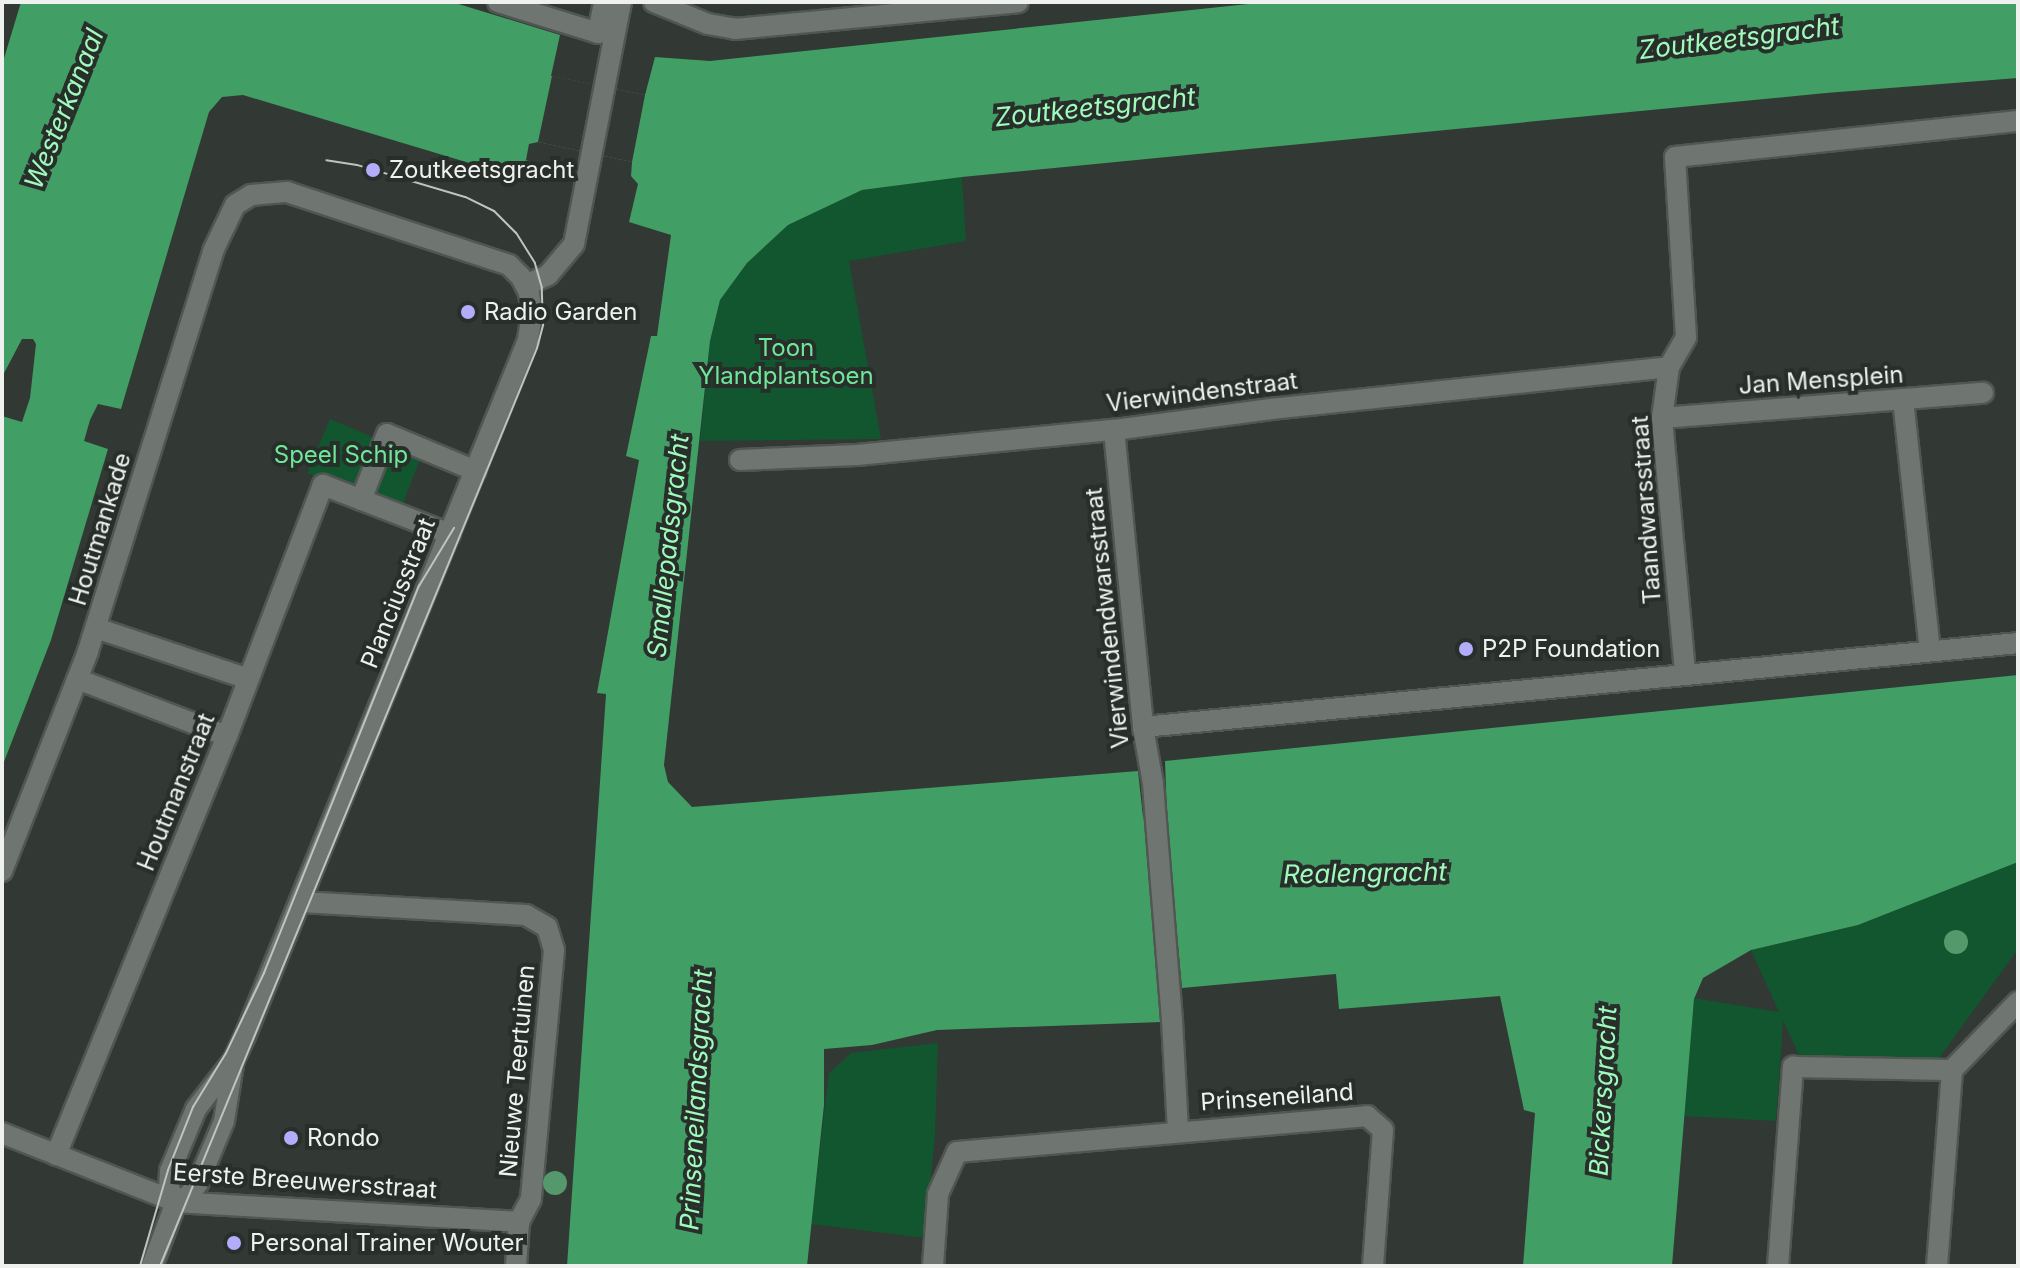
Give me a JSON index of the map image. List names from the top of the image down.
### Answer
{
  "streets": {
    "street": [
      "Jan Mensplein",
      "Vierwindenstraat",
      "Taandwarsstraat",
      "Houtmankade",
      "Planciusstraat",
      "Vierwindendwarsstraat",
      "Houtmanstraat",
      "Nieuwe Teertuinen",
      "Prinseneiland",
      "Eerste Breeuwersstraat"
    ]
  },
  "crossings": [
    ["Jan Mensplein", "Taandwarsstraat"],
    ["Vierwindenstraat", "Taandwarsstraat"],
    ["Vierwindenstraat", "Vierwindendwarsstraat"],
    ["Houtmankade", "Planciusstraat"],
    ["Planciusstraat", "Houtmanstraat"],
    ["Planciusstraat", "Nieuwe Teertuinen"],
    ["Planciusstraat", "Eerste Breeuwersstraat"],
    ["Vierwindendwarsstraat", "Prinseneiland"],
    ["Houtmanstraat", "Eerste Breeuwersstraat"],
    ["Nieuwe Teertuinen", "Eerste Breeuwersstraat"]
  ],
  "water": [
    "Zoutkeetsgracht",
    "Westerkanaal",
    "Smallepadsgracht",
    "Realengracht",
    "Bickersgracht",
    "Prinseneilandsgracht"
  ],
  "parks": ["Toon Ylandplantsoen", "Speel Schip"],
  "places": [
    "Zoutkeetsgracht",
    "Radio Garden",
    "P2P Foundation",
    "Rondo",
    "Personal Trainer Wouter"
  ]
}
